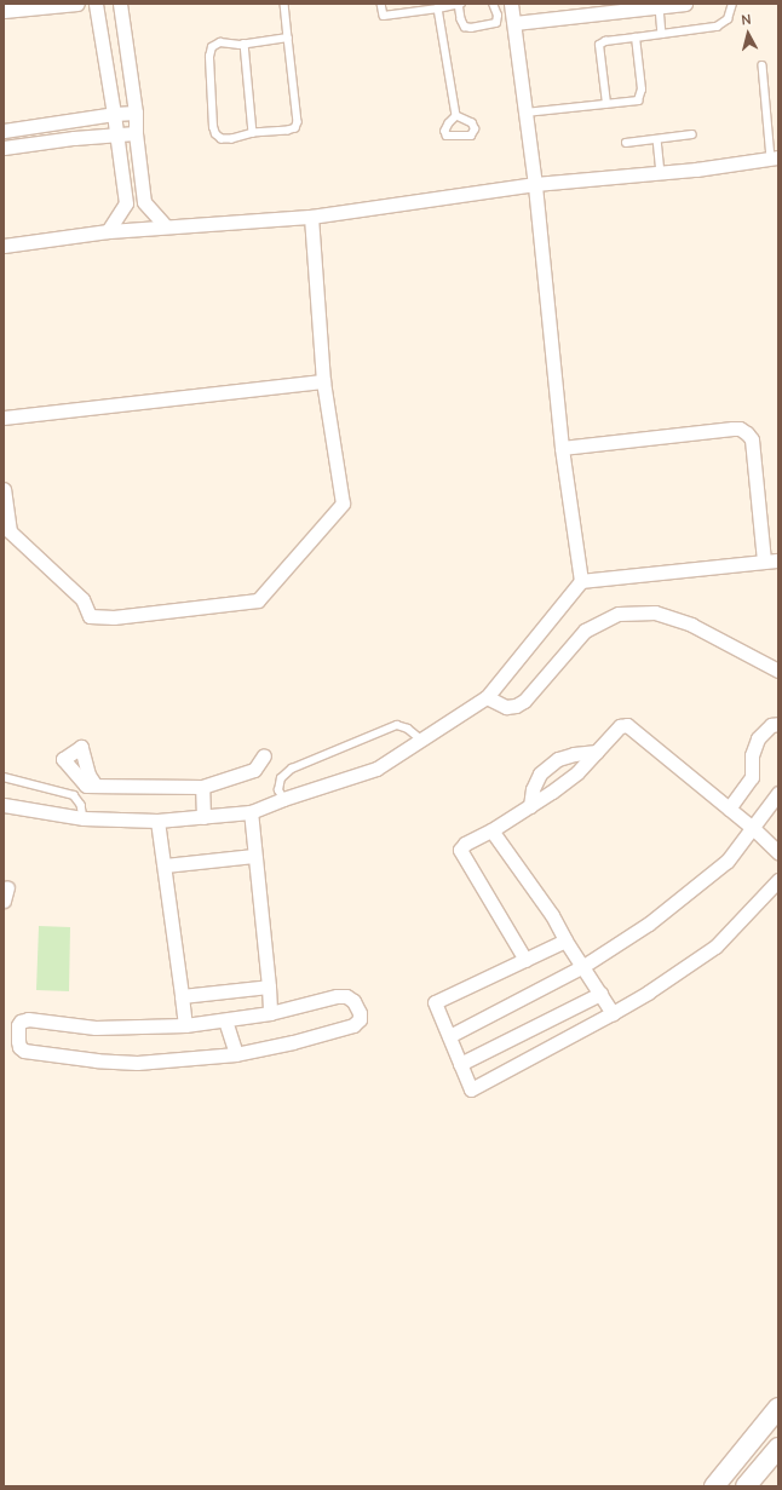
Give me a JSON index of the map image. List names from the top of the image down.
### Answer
{
  "north": "top"
}
